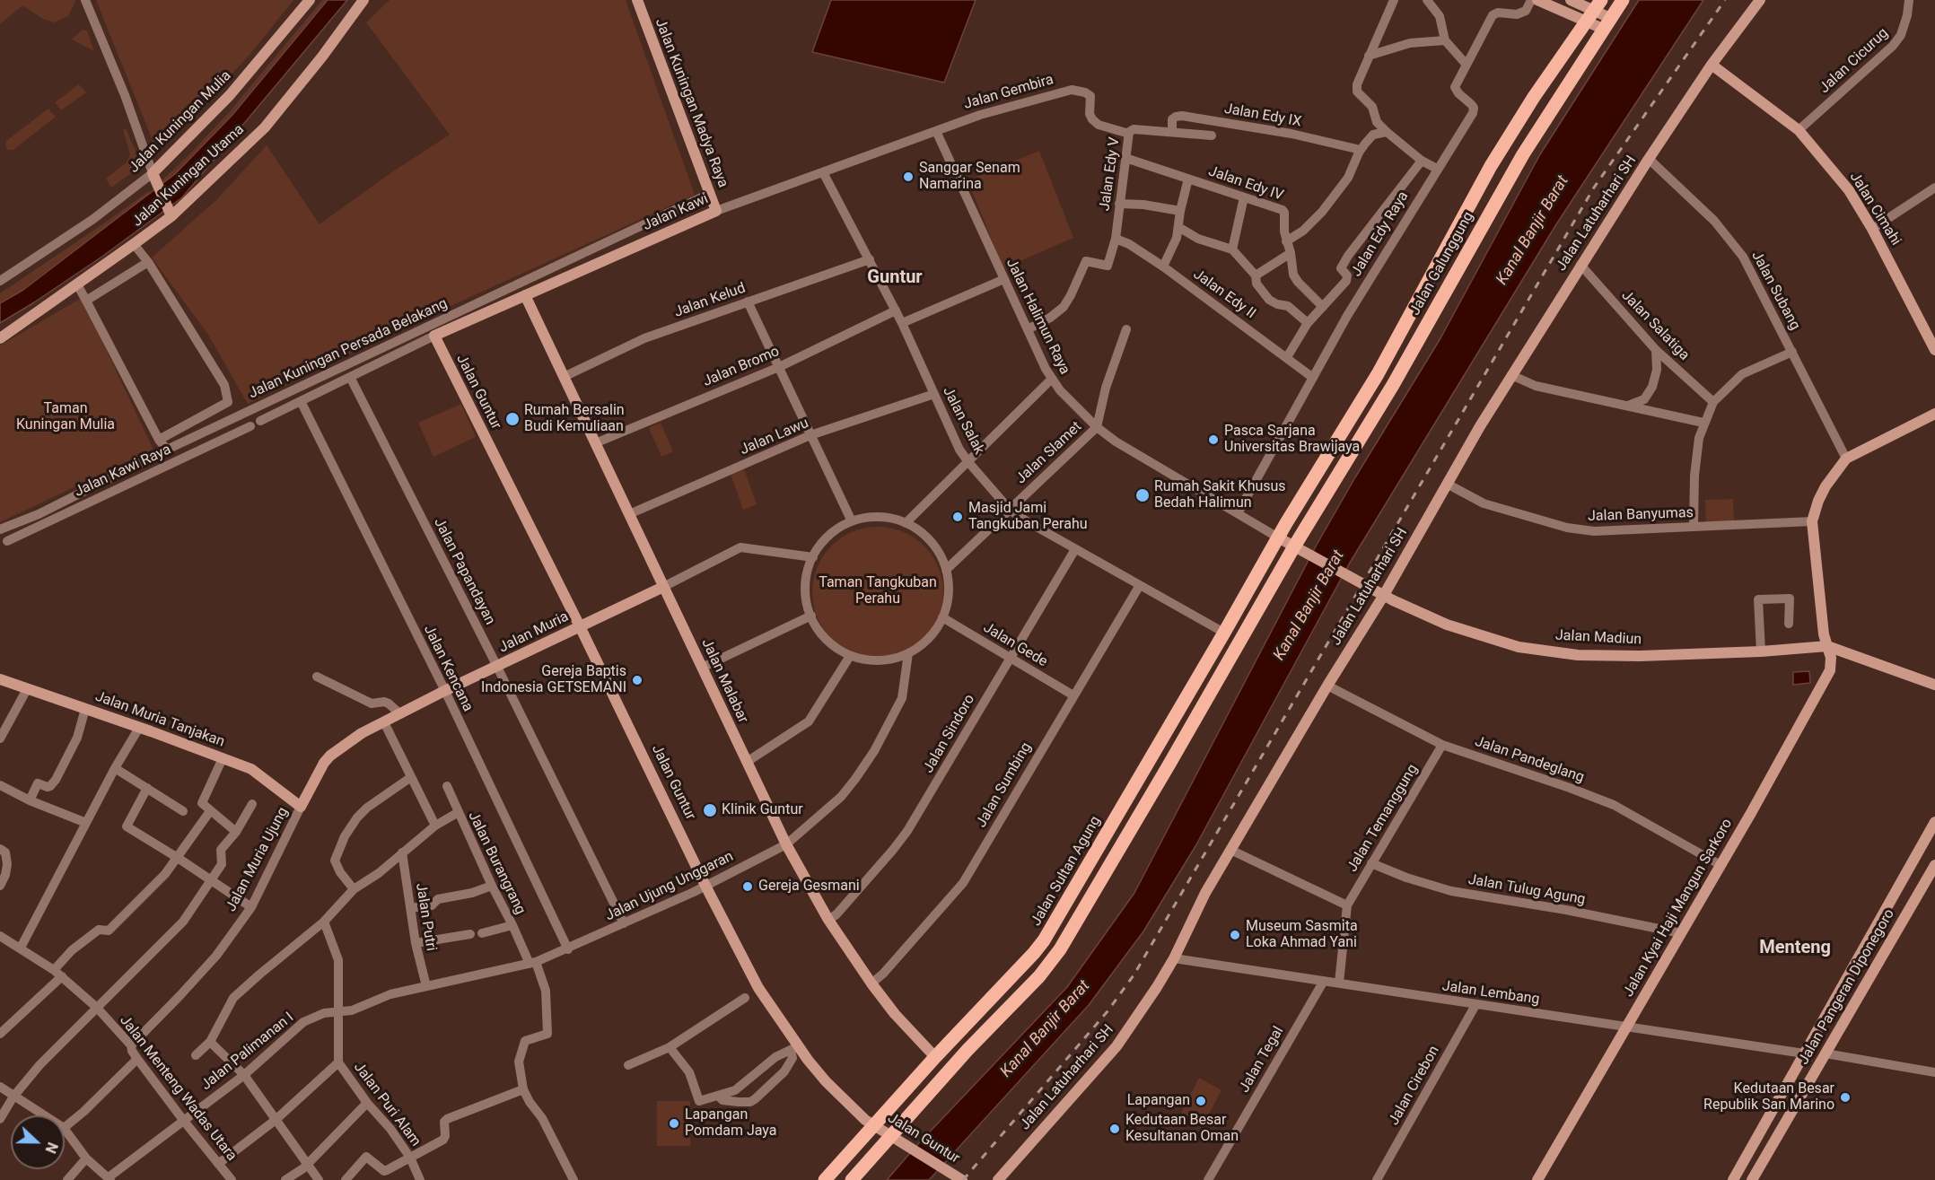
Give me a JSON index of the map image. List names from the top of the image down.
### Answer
{
  "streets": {
    "main road": ["Jalan Galunggung", "Jalan Sultan Agung"],
    "street": [
      "Jalan Cicurug",
      "Jalan Gembira",
      "Jalan Kuningan Madya Raya",
      "Jalan Edy IX",
      "Jalan Kuningan Mulia",
      "Jalan Edy V",
      "Jalan Kuningan Utama",
      "Jalan Edy IV",
      "Jalan Cimahi",
      "Jalan Kawi",
      "Jalan Latuharhari SH",
      "Jalan Edy Raya",
      "Jalan Subang",
      "Jalan Edy II",
      "Jalan Kelud",
      "Jalan Halimun Raya",
      "Jalan Salatiga",
      "Jalan Kuningan Persada Belakang",
      "Jalan Bromo",
      "Jalan Guntur",
      "Jalan Salak",
      "Jalan Lawu",
      "Jalan Slamet",
      "Jalan Kawi Raya",
      "Jalan Banyumas",
      "Jalan Papandayan",
      "Jalan Muria",
      "Jalan Madiun",
      "Jalan Gede",
      "Jalan Kencana",
      "Jalan Malabar",
      "Jalan Muria Tanjakan",
      "Jalan Sindoro",
      "Jalan Pandeglang",
      "Jalan Sumbing",
      "Jalan Temanggung",
      "Jalan Muria Ujung",
      "Jalan Burangrang",
      "Jalan Ujung Unggaran",
      "Jalan Tulug Agung",
      "Jalan Kyai Haji Mangun Sarkoro",
      "Jalan Putri",
      "Jalan Pangeran Diponegoro",
      "Jalan Lembang",
      "Jalan Palimanan I",
      "Jalan Tegal",
      "Jalan Cirebon",
      "Jalan Menteng Wadas Utara",
      "Jalan Puri Alam"
    ]
  },
  "crossings": [
    ["Jalan Cicurug", "Jalan Cimahi"],
    ["Jalan Gembira", "Jalan Edy V"],
    ["Jalan Gembira", "Jalan Kawi"],
    ["Jalan Gembira", "Jalan Halimun Raya"],
    ["Jalan Kuningan Madya Raya", "Jalan Kawi"],
    ["Jalan Kuningan Madya Raya", "Jalan Kuningan Persada Belakang"],
    ["Jalan Edy IX", "Jalan Edy V"],
    ["Jalan Edy V", "Jalan Edy IV"],
    ["Jalan Edy V", "Jalan Edy II"],
    ["Jalan Edy V", "Jalan Halimun Raya"],
    ["Jalan Cimahi", "Jalan Latuharhari SH"],
    ["Jalan Kawi", "Jalan Halimun Raya"],
    ["Jalan Kawi", "Jalan Guntur"],
    ["Jalan Kawi", "Jalan Salak"],
    ["Jalan Kawi", "Jalan Malabar"],
    ["Jalan Latuharhari SH", "Jalan Subang"],
    ["Jalan Latuharhari SH", "Jalan Salatiga"],
    ["Jalan Latuharhari SH", "Jalan Banyumas"],
    ["Jalan Latuharhari SH", "Jalan Madiun"],
    ["Jalan Latuharhari SH", "Jalan Pandeglang"],
    ["Jalan Latuharhari SH", "Jalan Lembang"],
    ["Jalan Edy Raya", "Jalan Edy II"],
    ["Jalan Edy Raya", "Jalan Halimun Raya"],
    ["Jalan Galunggung", "Jalan Halimun Raya"],
    ["Jalan Galunggung", "Jalan Madiun"],
    ["Jalan Galunggung", "Jalan Sultan Agung"],
    ["Jalan Kelud", "Jalan Salak"],
    ["Jalan Kelud", "Jalan Malabar"],
    ["Jalan Halimun Raya", "Jalan Slamet"],
    ["Jalan Halimun Raya", "Jalan Madiun"],
    ["Jalan Halimun Raya", "Jalan Sultan Agung"],
    ["Jalan Kuningan Persada Belakang", "Jalan Kawi Raya"],
    ["Jalan Bromo", "Jalan Salak"],
    ["Jalan Bromo", "Jalan Malabar"],
    ["Jalan Guntur", "Jalan Muria"],
    ["Jalan Guntur", "Jalan Sultan Agung"],
    ["Jalan Guntur", "Jalan Ujung Unggaran"],
    ["Jalan Salak", "Jalan Lawu"],
    ["Jalan Salak", "Jalan Slamet"],
    ["Jalan Salak", "Jalan Sindoro"],
    ["Jalan Salak", "Jalan Sumbing"],
    ["Jalan Salak", "Jalan Sultan Agung"],
    ["Jalan Lawu", "Jalan Malabar"],
    ["Jalan Slamet", "Jalan Muria"],
    ["Jalan Slamet", "Jalan Gede"],
    ["Jalan Slamet", "Jalan Ujung Unggaran"],
    ["Jalan Banyumas", "Jalan Kyai Haji Mangun Sarkoro"],
    ["Jalan Papandayan", "Jalan Muria"],
    ["Jalan Papandayan", "Jalan Ujung Unggaran"],
    ["Jalan Muria", "Jalan Gede"],
    ["Jalan Muria", "Jalan Kencana"],
    ["Jalan Muria", "Jalan Malabar"],
    ["Jalan Muria", "Jalan Muria Tanjakan"],
    ["Jalan Muria", "Jalan Muria Ujung"],
    ["Jalan Muria", "Jalan Ujung Unggaran"],
    ["Jalan Madiun", "Jalan Sultan Agung"],
    ["Jalan Madiun", "Jalan Kyai Haji Mangun Sarkoro"],
    ["Jalan Gede", "Jalan Sindoro"],
    ["Jalan Gede", "Jalan Sumbing"],
    ["Jalan Gede", "Jalan Ujung Unggaran"],
    ["Jalan Kencana", "Jalan Ujung Unggaran"],
    ["Jalan Malabar", "Jalan Sindoro"],
    ["Jalan Malabar", "Jalan Sumbing"],
    ["Jalan Malabar", "Jalan Sultan Agung"],
    ["Jalan Malabar", "Jalan Ujung Unggaran"],
    ["Jalan Muria Tanjakan", "Jalan Muria Ujung"],
    ["Jalan Pandeglang", "Jalan Temanggung"],
    ["Jalan Pandeglang", "Jalan Kyai Haji Mangun Sarkoro"],
    ["Jalan Temanggung", "Jalan Tulug Agung"],
    ["Jalan Muria Ujung", "Jalan Menteng Wadas Utara"],
    ["Jalan Burangrang", "Jalan Ujung Unggaran"],
    ["Jalan Ujung Unggaran", "Jalan Putri"],
    ["Jalan Ujung Unggaran", "Jalan Palimanan I"],
    ["Jalan Ujung Unggaran", "Jalan Puri Alam"],
    ["Jalan Tulug Agung", "Jalan Kyai Haji Mangun Sarkoro"],
    ["Jalan Kyai Haji Mangun Sarkoro", "Jalan Lembang"],
    ["Jalan Pangeran Diponegoro", "Jalan Lembang"],
    ["Jalan Lembang", "Jalan Tegal"],
    ["Jalan Lembang", "Jalan Cirebon"],
    ["Jalan Palimanan I", "Jalan Menteng Wadas Utara"],
    ["Jalan Palimanan I", "Jalan Puri Alam"]
  ],
  "districts": ["Guntur", "Menteng"],
  "water": ["Kanal Banjir Barat"],
  "parks": ["Taman Kuningan Mulia", "Taman Tangkuban Perahu"],
  "places": [
    "Sanggar Senam Namarina",
    "Rumah Bersalin Budi Kemuliaan",
    "Pasca Sarjana Universitas Brawijaya",
    "Rumah Sakit Khusus Bedah Halimun",
    "Masjid Jami Tangkuban Perahu",
    "Gereja Baptis Indonesia GETSEMANI",
    "Klinik Guntur",
    "Gereja Gesmani",
    "Museum Sasmita Loka Ahmad Yani",
    "Kedutaan Besar Republik San Marino",
    "Lapangan",
    "Lapangan Pomdam Jaya",
    "Kedutaan Besar Kesultanan Oman"
  ],
  "north": "right"
}
